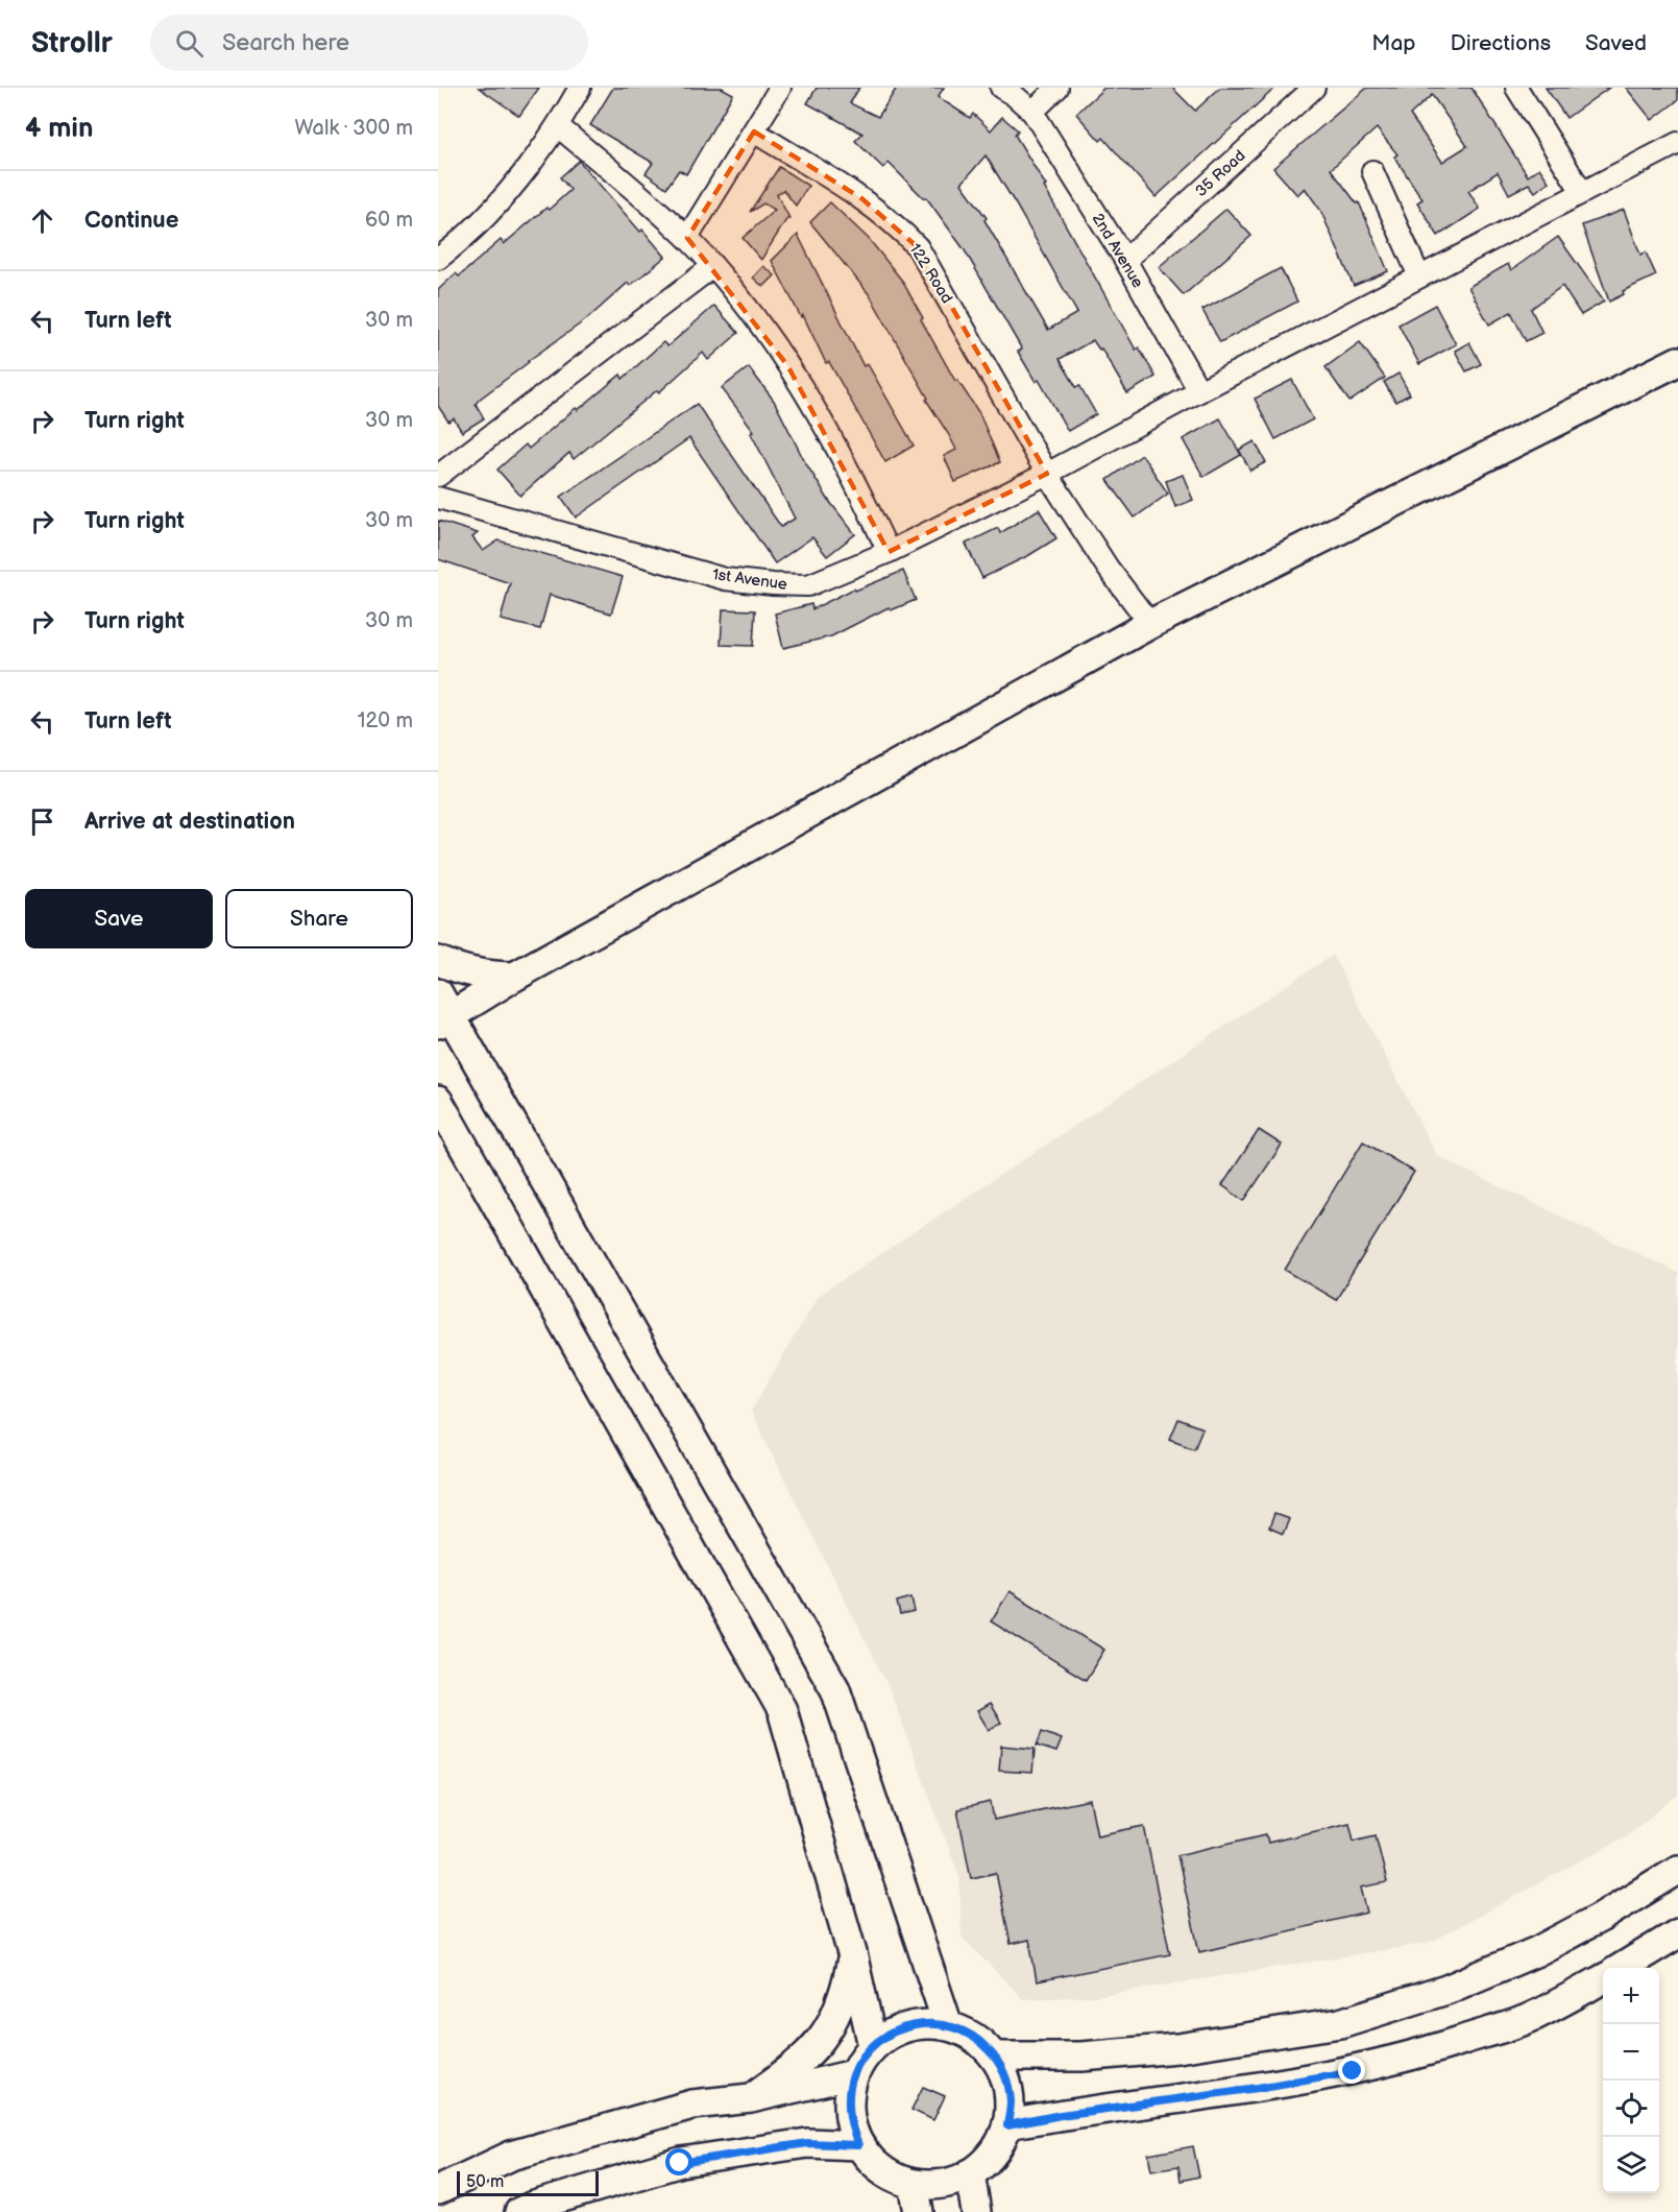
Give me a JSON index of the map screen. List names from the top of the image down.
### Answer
{
  "streets": {
    "street": [
      "35 Road",
      "2nd Avenue",
      "122 Road",
      "1st Avenue"
    ]
  },
  "crossings": [
    ["35 Road", "2nd Avenue"],
    ["2nd Avenue", "1st Avenue"],
    ["122 Road", "1st Avenue"]
  ],
  "scale_bar": "50 m",
  "page": {
    "header": "Strollr",
    "search": "Search here",
    "nav": ["Map", "Directions", "Saved"],
    "heading": ["4 min", "Walk · 300 m"],
    "list": [
      ["Continue", "60 m"],
      ["Turn left", "30 m"],
      ["Turn right", "30 m"],
      ["Turn right", "30 m"],
      ["Turn right", "30 m"],
      ["Turn left", "120 m"],
      "Arrive at destination"
    ],
    "buttons": ["Save", "Share"],
    "map_buttons": ["+", "−"],
    "scale": "50 m"
  }
}
